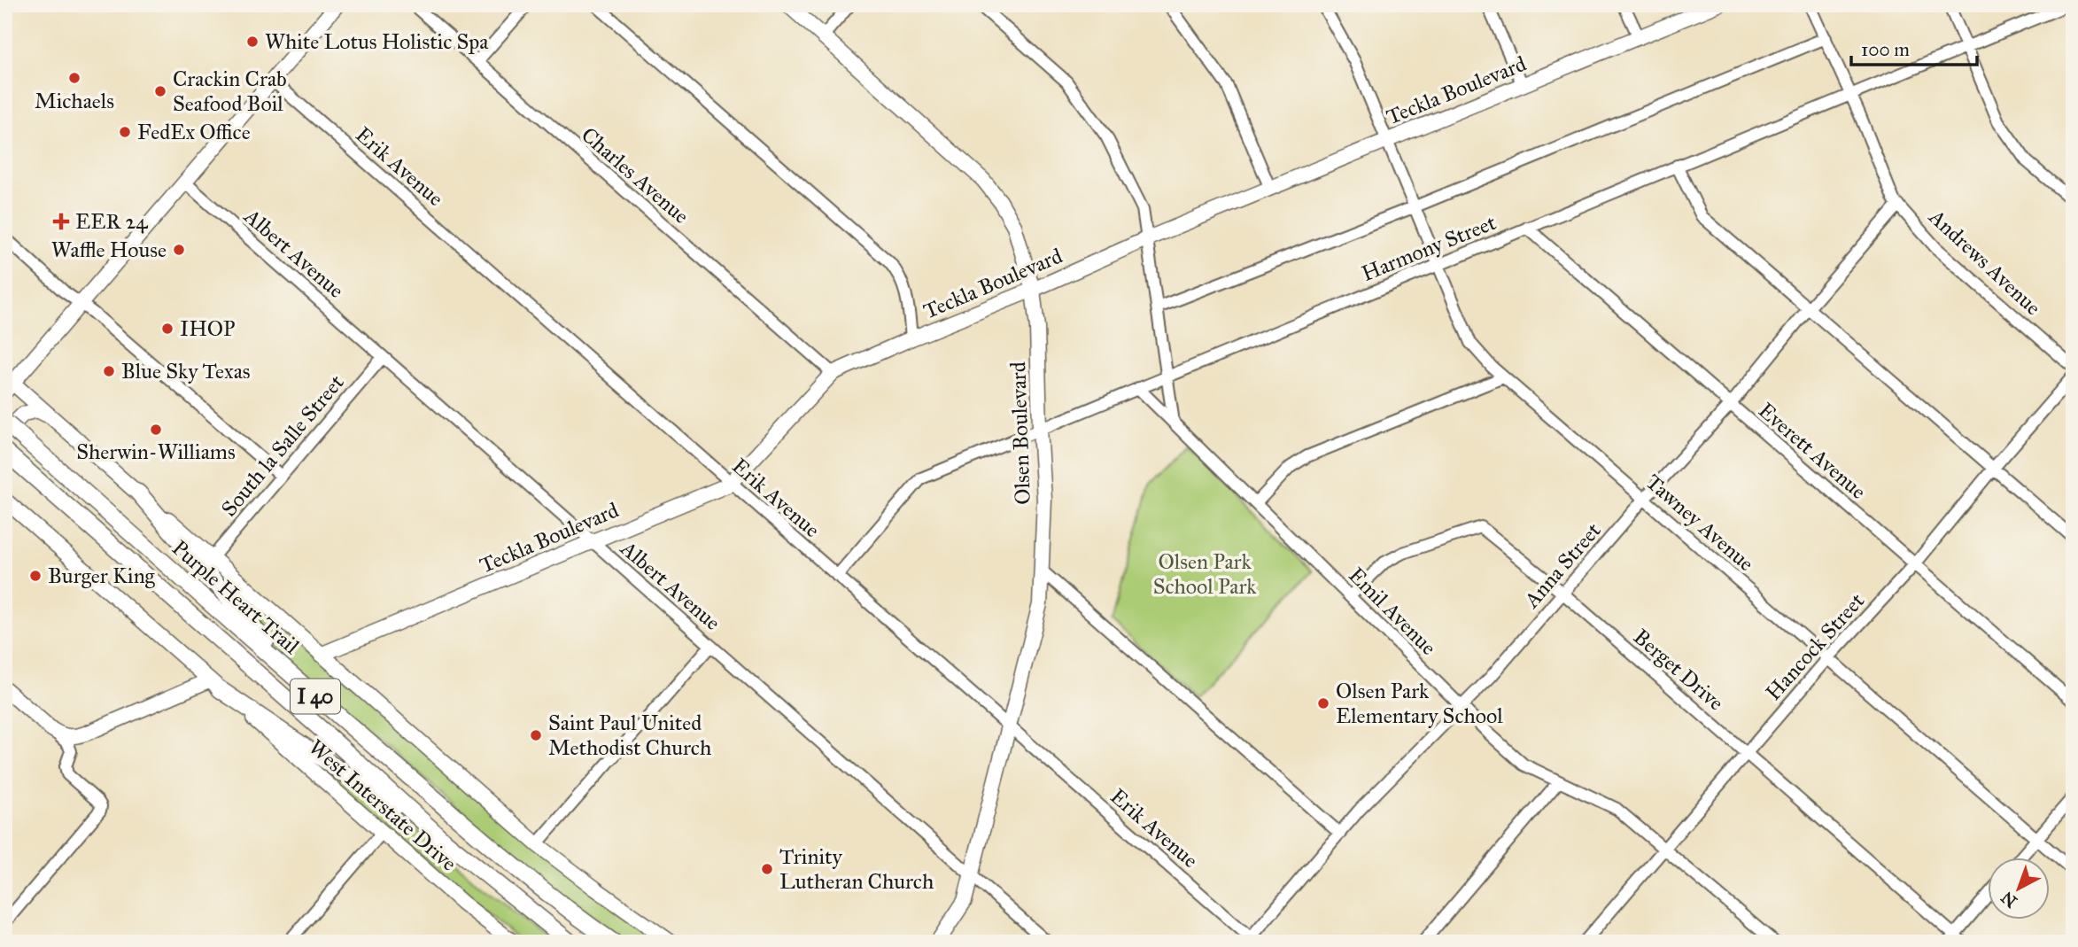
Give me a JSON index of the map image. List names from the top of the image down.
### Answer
{
  "streets": {
    "highway": ["Purple Heart Trail", "I 40"],
    "main road": ["Teckla Boulevard", "Olsen Boulevard", "West Interstate Drive"],
    "street": [
      "Erik Avenue",
      "Charles Avenue",
      "Harmony Street",
      "Albert Avenue",
      "Andrews Avenue",
      "South la Salle Street",
      "Everett Avenue",
      "Tawney Avenue",
      "Anna Street",
      "Emil Avenue",
      "Hancock Street",
      "Berget Drive"
    ]
  },
  "crossings": [
    ["Teckla Boulevard", "Erik Avenue"],
    ["Teckla Boulevard", "Charles Avenue"],
    ["Teckla Boulevard", "Albert Avenue"],
    ["Teckla Boulevard", "Olsen Boulevard"],
    ["Teckla Boulevard", "Tawney Avenue"],
    ["Erik Avenue", "Harmony Street"],
    ["Erik Avenue", "Olsen Boulevard"],
    ["Erik Avenue", "Anna Street"],
    ["Harmony Street", "Andrews Avenue"],
    ["Harmony Street", "Olsen Boulevard"],
    ["Harmony Street", "Everett Avenue"],
    ["Harmony Street", "Tawney Avenue"],
    ["Harmony Street", "Emil Avenue"],
    ["Albert Avenue", "Olsen Boulevard"],
    ["Albert Avenue", "South la Salle Street"],
    ["Andrews Avenue", "Anna Street"],
    ["Everett Avenue", "Anna Street"],
    ["Everett Avenue", "Hancock Street"],
    ["Tawney Avenue", "Anna Street"],
    ["Tawney Avenue", "Hancock Street"],
    ["Anna Street", "Emil Avenue"],
    ["Anna Street", "Berget Drive"],
    ["Emil Avenue", "Hancock Street"],
    ["Emil Avenue", "Berget Drive"],
    ["Hancock Street", "Berget Drive"]
  ],
  "parks": ["Olsen Park School Park"],
  "places": {
    "other": [
      "White Lotus Holistic Spa",
      "Michaels",
      "Crackin Crab Seafood Boil",
      "FedEx Office",
      "Waffle House",
      "IHOP",
      "Blue Sky Texas",
      "Sherwin-Williams",
      "Burger King",
      "Olsen Park Elementary School",
      "Saint Paul United Methodist Church",
      "Trinity Lutheran Church"
    ],
    "health": ["EER 24"]
  },
  "scale_bar": "100 m",
  "north": "bottom left"
}
